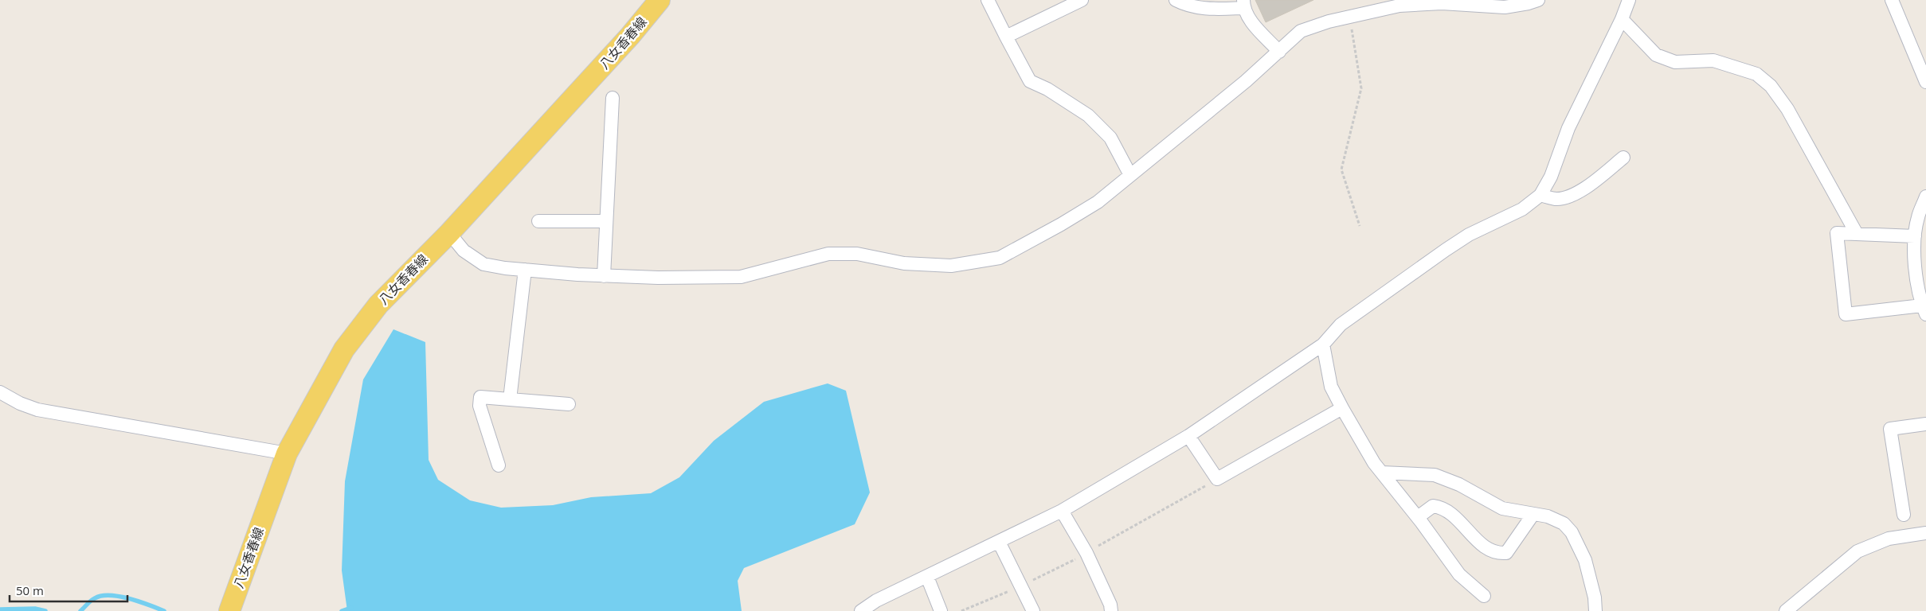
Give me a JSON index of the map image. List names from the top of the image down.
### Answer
{
  "streets": {
    "main road": ["八女香春線"]
  },
  "scale_bar": "50 m"
}
